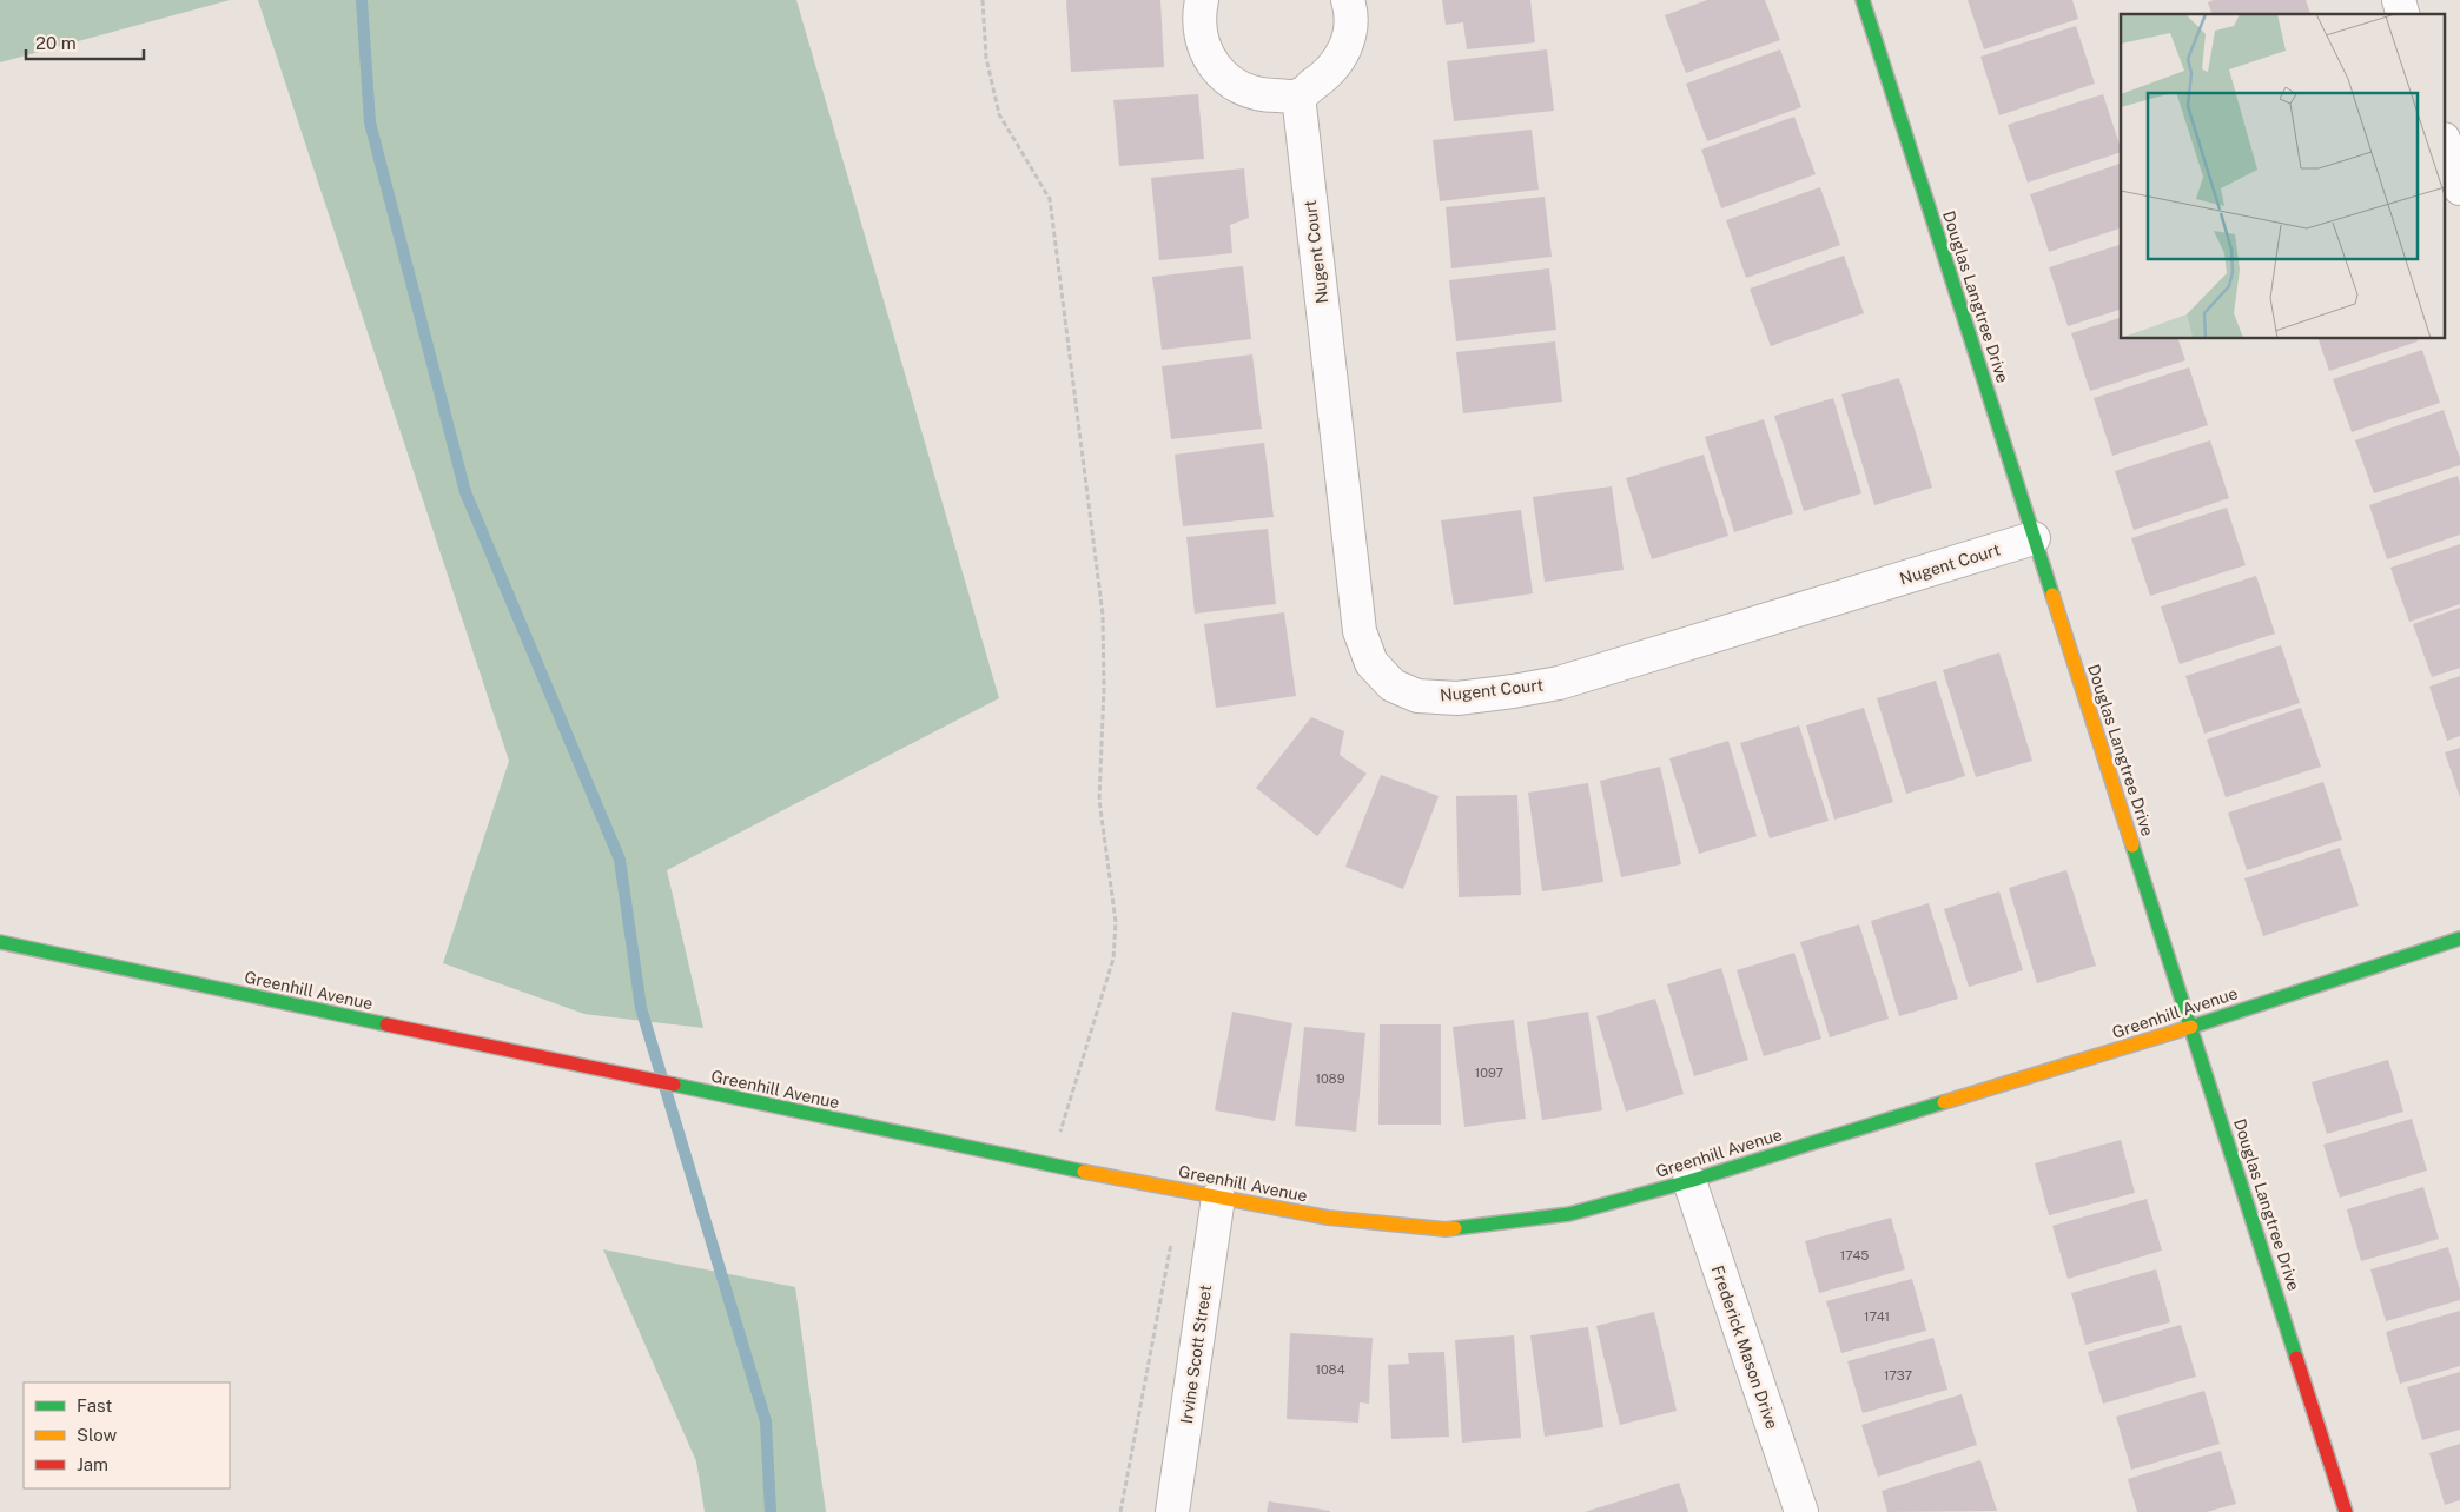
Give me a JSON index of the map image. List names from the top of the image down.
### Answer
{
  "streets": {
    "street": [
      "Nugent Court",
      "Douglas Langtree Drive",
      "Greenhill Avenue",
      "Frederick Mason Drive",
      "Irvine Scott Street"
    ]
  },
  "crossings": [
    ["Nugent Court", "Douglas Langtree Drive"],
    ["Douglas Langtree Drive", "Greenhill Avenue"],
    ["Greenhill Avenue", "Frederick Mason Drive"],
    ["Greenhill Avenue", "Irvine Scott Street"]
  ],
  "house_numbers": [
    "1097",
    "1089",
    "1745",
    "1741",
    "1084",
    "1737"
  ],
  "legend": ["Fast", "Slow", "Jam"],
  "scale_bar": "20 m"
}
